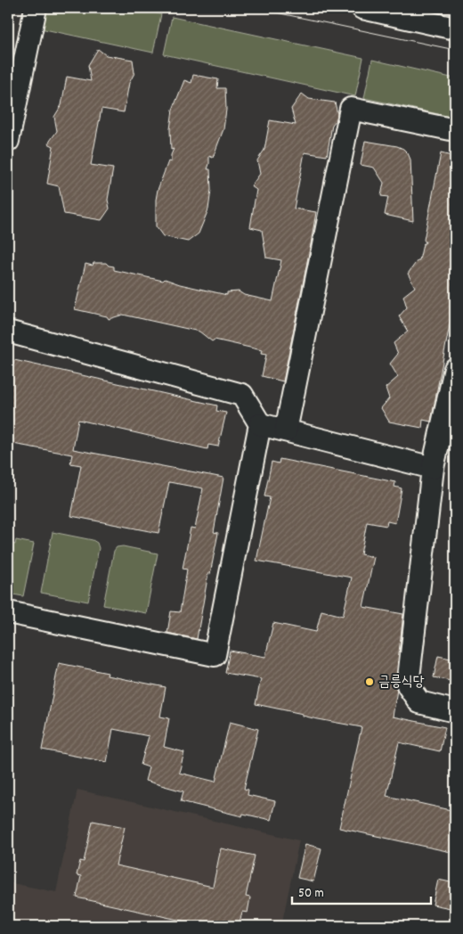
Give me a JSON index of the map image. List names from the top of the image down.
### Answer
{
  "places": ["금릉식당"],
  "scale_bar": "50 m"
}
